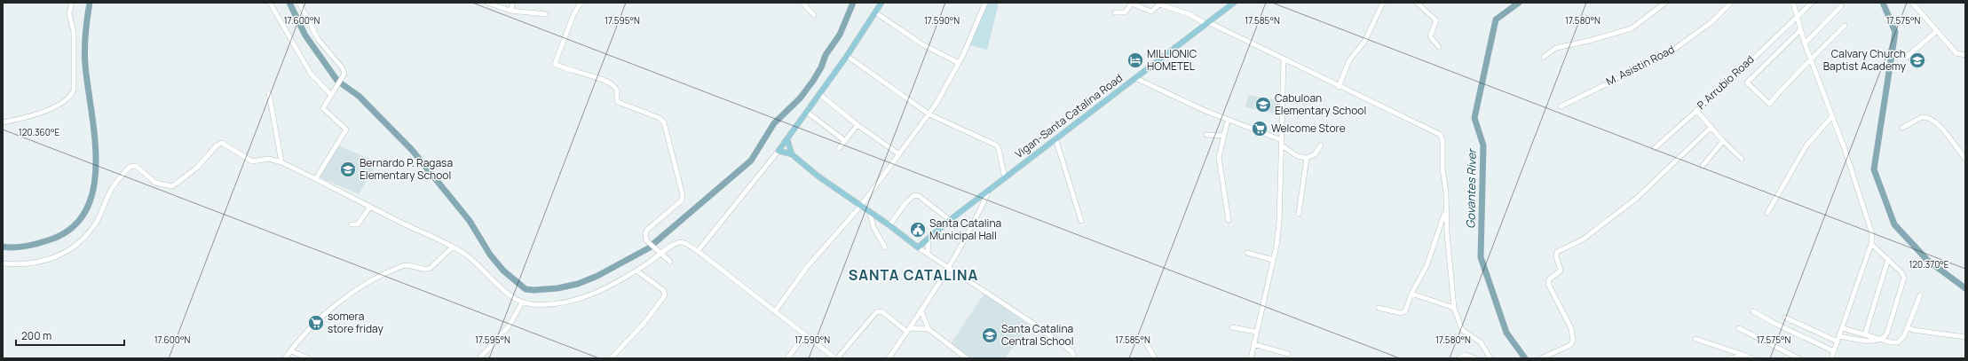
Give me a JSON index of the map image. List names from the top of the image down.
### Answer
{
  "streets": {
    "main road": ["Vigan-Santa Catalina Road"],
    "street": ["M. Asistin Road", "P. Arrubio Road"]
  },
  "districts": ["SANTA CATALINA"],
  "water": ["Govantes River"],
  "places": {
    "hotel": ["MILLIONIC HOMETEL"],
    "school or university": [
      "Calvary Church Baptist Academy",
      "Cabuloan Elementary School",
      "Bernardo P. Ragasa Elementary School",
      "Santa Catalina Central School"
    ],
    "supermarket": ["Welcome Store", "somera store friday"],
    "public building": ["Santa Catalina Municipal Hall"]
  },
  "scale_bar": "200 m",
  "coordinates": [
    "17.600°N",
    "17.595°N",
    "17.590°N",
    "17.585°N",
    "17.580°N",
    "17.575°N",
    "120.360°E",
    "120.370°E"
  ]
}
